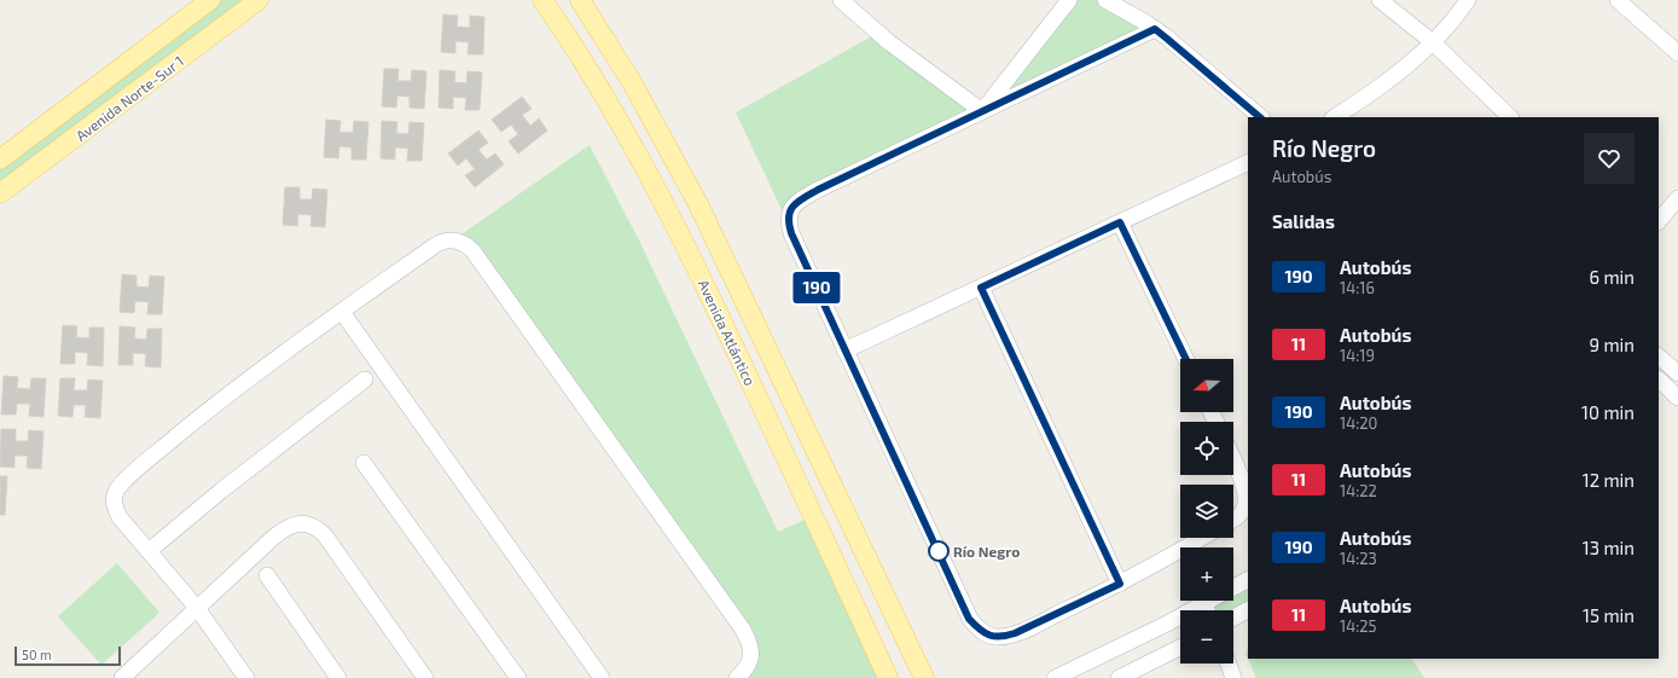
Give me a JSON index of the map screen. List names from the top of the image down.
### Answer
{
  "streets": {
    "main road": ["Avenida Norte-Sur 1", "Avenida Atlántico"]
  },
  "places": ["Río Negro"],
  "lines": ["bus line 190"],
  "scale_bar": "50 m",
  "north": "left",
  "page": {
    "on_map": "190",
    "heading": [
      ["Río Negro", "Autobús"],
      "Salidas"
    ],
    "list": [
      {
        "mark": "190",
        "name": "Autobús",
        "note": "14:16",
        "value": "6 min"
      },
      {
        "mark": "11",
        "name": "Autobús",
        "note": "14:19",
        "value": "9 min"
      },
      {
        "mark": "190",
        "name": "Autobús",
        "note": "14:20",
        "value": "10 min"
      },
      {
        "mark": "11",
        "name": "Autobús",
        "note": "14:22",
        "value": "12 min"
      },
      {
        "mark": "190",
        "name": "Autobús",
        "note": "14:23",
        "value": "13 min"
      },
      {
        "mark": "11",
        "name": "Autobús",
        "note": "14:25",
        "value": "15 min"
      }
    ],
    "map_buttons": ["+", "−"],
    "scale": "50 m"
  }
}
